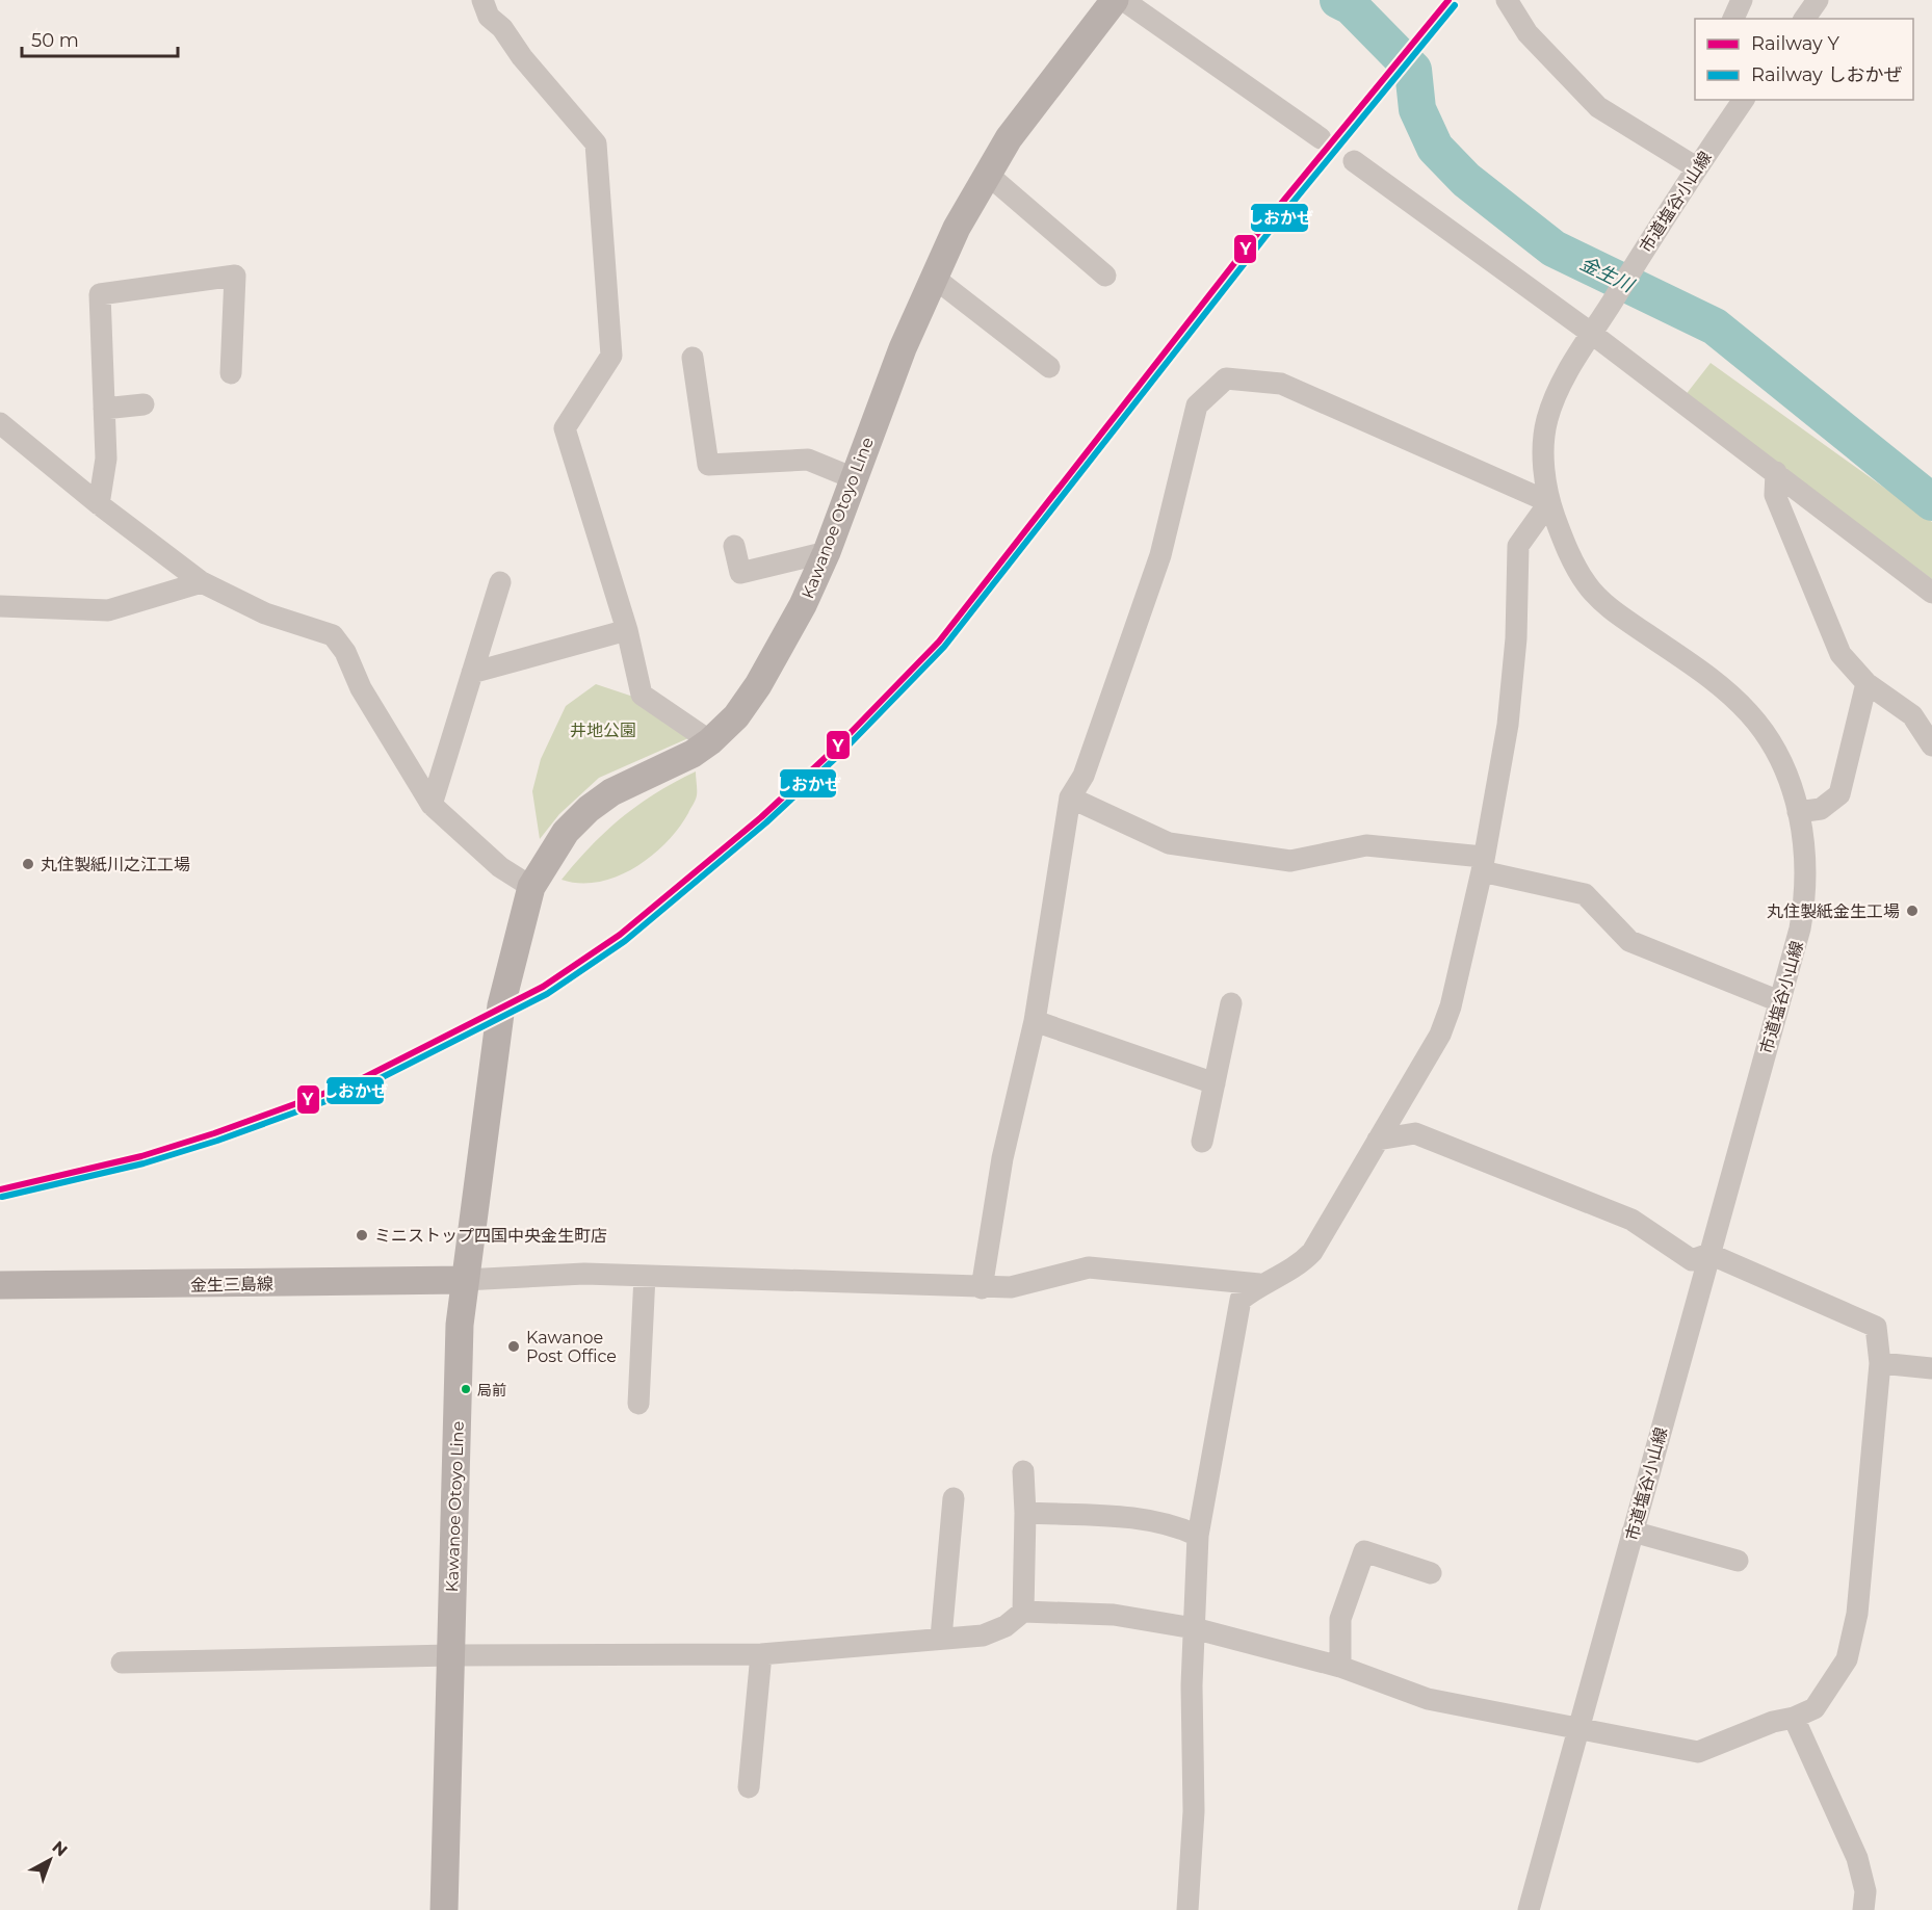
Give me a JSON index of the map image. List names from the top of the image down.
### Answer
{
  "streets": {
    "main road": ["Kawanoe Otoyo Line", "金生三島線"],
    "street": ["市道塩谷小山線"]
  },
  "crossings": [
    ["Kawanoe Otoyo Line", "金生三島線"]
  ],
  "water": ["金生川"],
  "parks": ["井地公園"],
  "places": [
    "丸住製紙川之江工場",
    "丸住製紙金生工場",
    "ミニストップ四国中央金生町店",
    "Kawanoe Post Office",
    "局前"
  ],
  "lines": ["rail line Y", "rail line しおかぜ"],
  "legend": ["Railway Y", "Railway しおかぜ"],
  "scale_bar": "50 m",
  "north": "top right"
}
